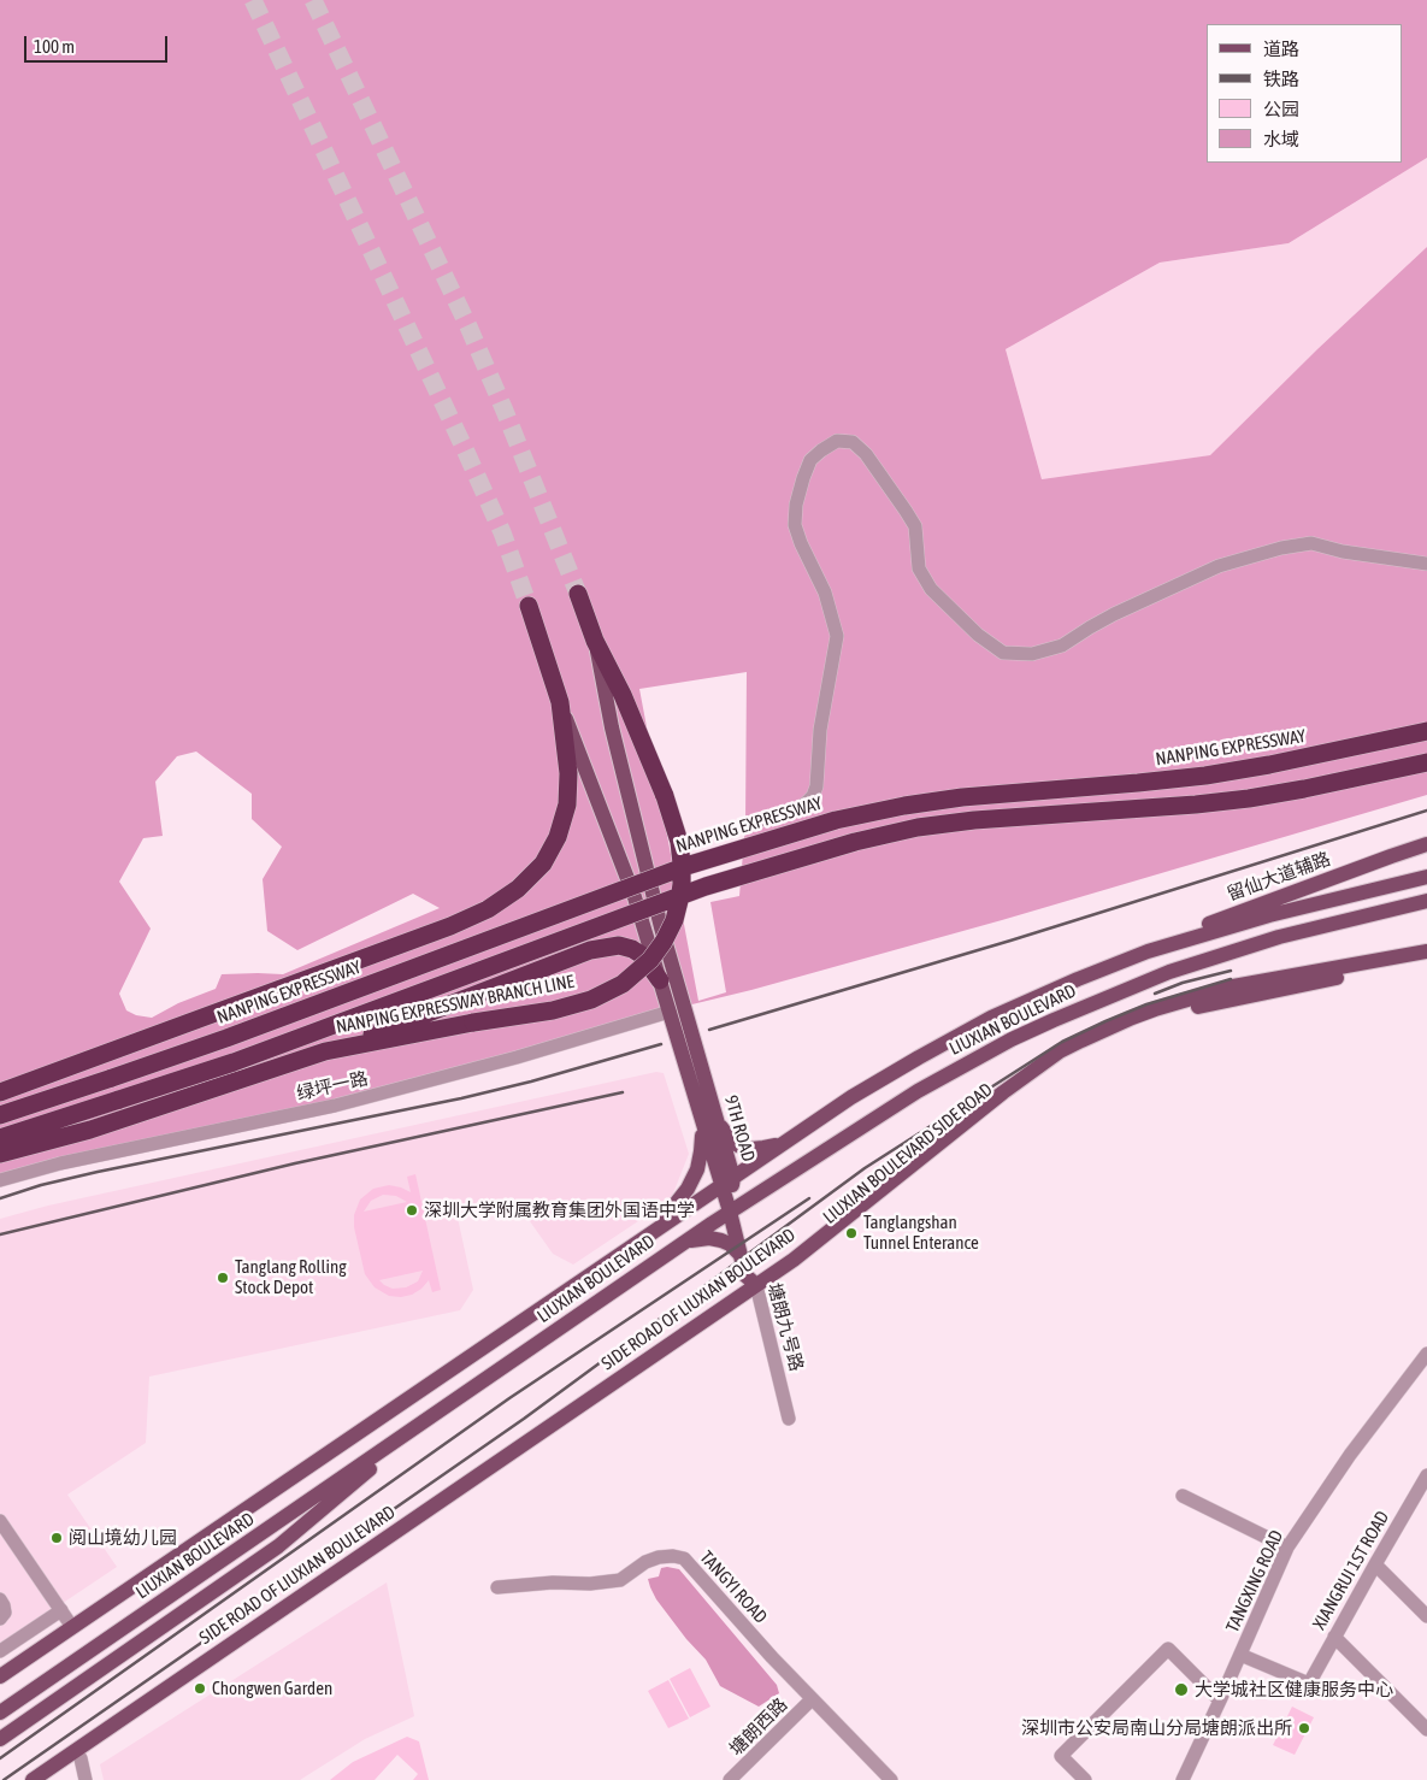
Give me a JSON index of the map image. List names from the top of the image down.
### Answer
{
  "streets": {
    "highway": ["NANPING EXPRESSWAY", "NANPING EXPRESSWAY BRANCH LINE"],
    "main road": [
      "留仙大道辅路",
      "LIUXIAN BOULEVARD",
      "9TH ROAD",
      "LIUXIAN BOULEVARD SIDE ROAD",
      "SIDE ROAD OF LIUXIAN BOULEVARD",
      "塘朗九号路"
    ],
    "street": [
      "绿坪一路",
      "XIANGRUI 1ST ROAD",
      "TANGXING ROAD",
      "TANGYI ROAD",
      "塘朗西路"
    ]
  },
  "crossings": [
    ["留仙大道辅路", "LIUXIAN BOULEVARD"],
    ["NANPING EXPRESSWAY BRANCH LINE", "9TH ROAD"],
    ["LIUXIAN BOULEVARD", "9TH ROAD"],
    ["LIUXIAN BOULEVARD", "塘朗九号路"],
    ["绿坪一路", "9TH ROAD"],
    ["9TH ROAD", "塘朗九号路"],
    ["LIUXIAN BOULEVARD SIDE ROAD", "SIDE ROAD OF LIUXIAN BOULEVARD"],
    ["LIUXIAN BOULEVARD SIDE ROAD", "塘朗九号路"],
    ["SIDE ROAD OF LIUXIAN BOULEVARD", "塘朗九号路"],
    ["XIANGRUI 1ST ROAD", "TANGXING ROAD"],
    ["TANGYI ROAD", "塘朗西路"]
  ],
  "places": [
    "深圳大学附属教育集团外国语中学",
    "Tanglangshan Tunnel Enterance",
    "Tanglang Rolling Stock Depot",
    "阅山境幼儿园",
    "Chongwen Garden",
    "大学城社区健康服务中心",
    "深圳市公安局南山分局塘朗派出所"
  ],
  "legend": [
    "道路",
    "铁路",
    "公园",
    "水域"
  ],
  "scale_bar": "100 m"
}
